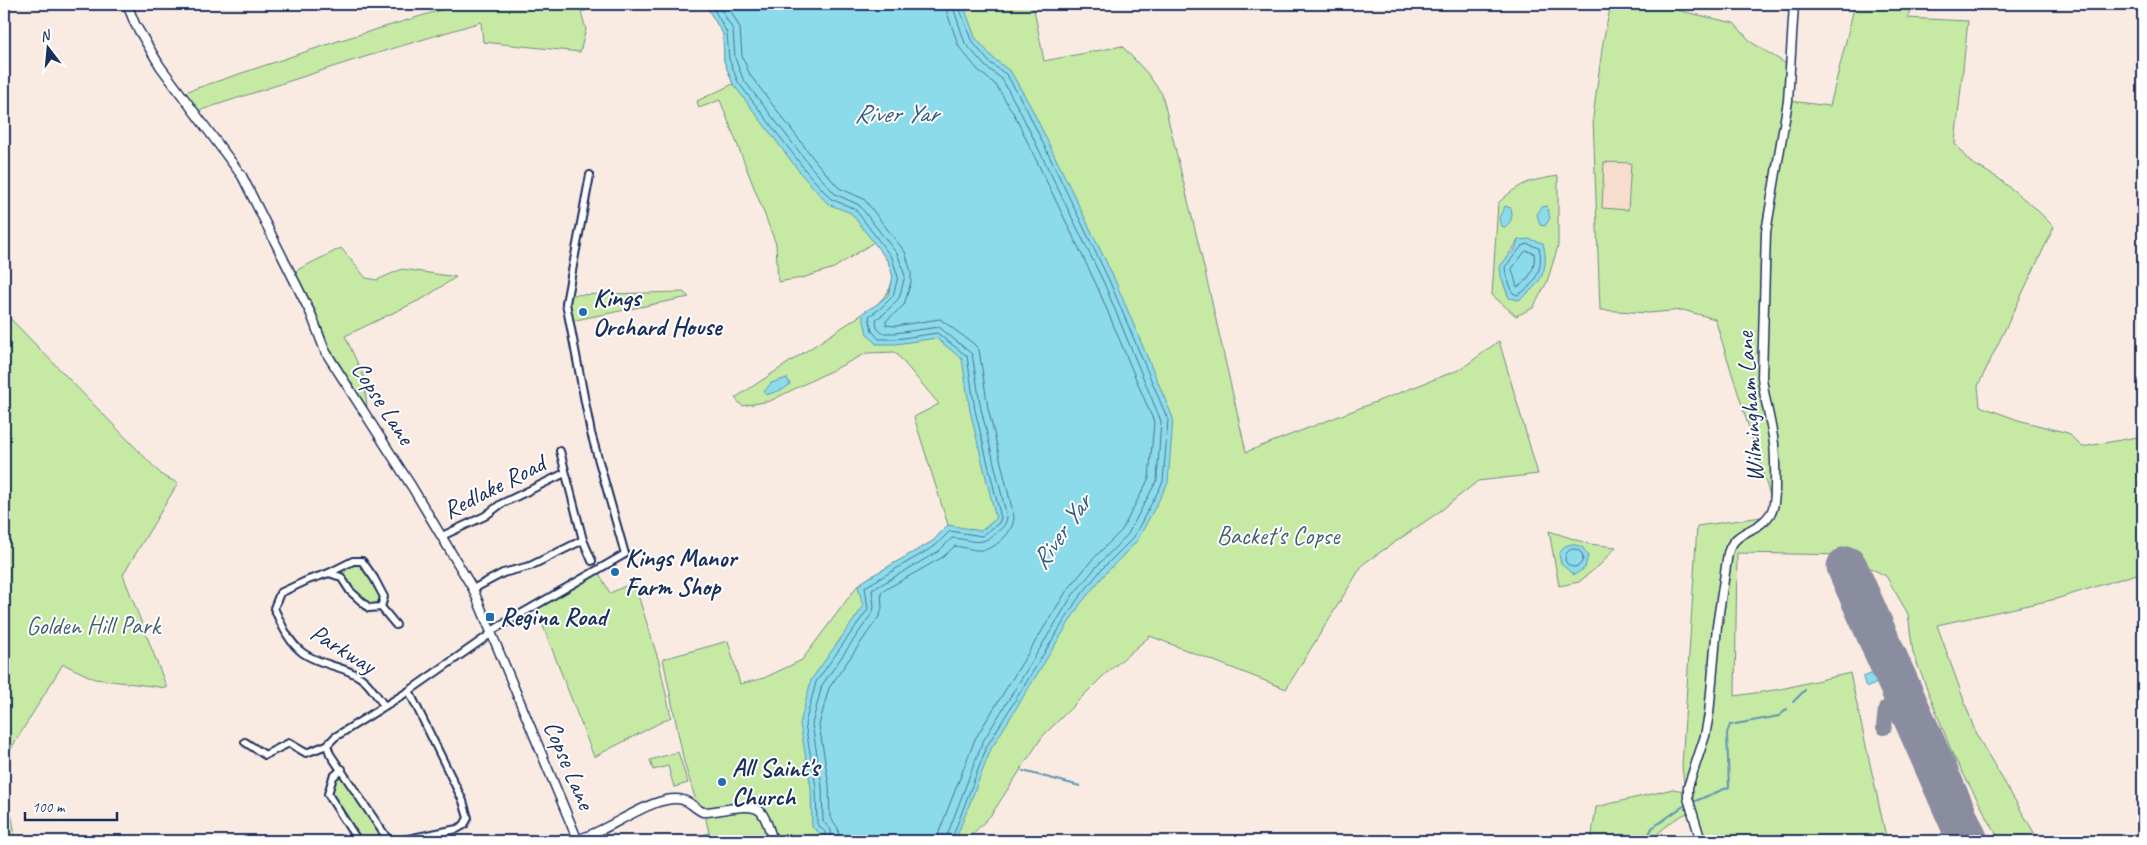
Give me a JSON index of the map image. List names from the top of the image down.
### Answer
{
  "streets": {
    "street": [
      "Copse Lane",
      "Wilmingham Lane",
      "Redlake Road",
      "Parkway"
    ]
  },
  "crossings": [
    ["Copse Lane", "Redlake Road"]
  ],
  "water": ["River Yar"],
  "parks": ["Backet's Copse", "Golden Hill Park"],
  "places": {
    "other": ["Kings Orchard House", "Kings Manor Farm Shop", "All Saint's Church"],
    "transit": ["Regina Road"]
  },
  "scale_bar": "100 m",
  "north": "top"
}
